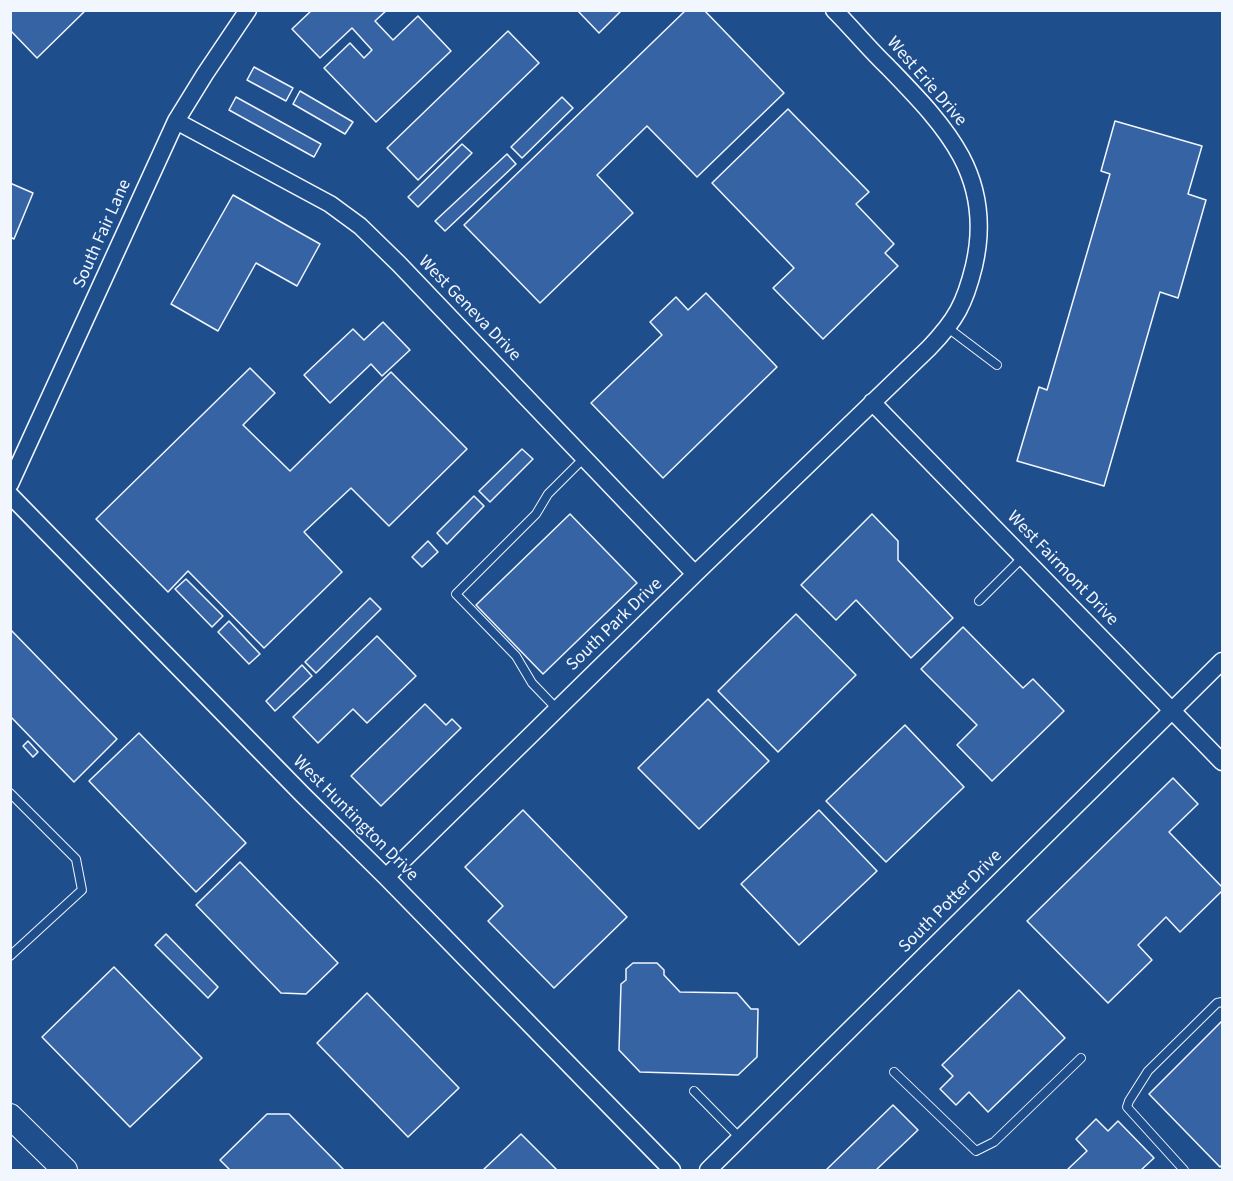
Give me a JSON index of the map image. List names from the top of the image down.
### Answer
{
  "streets": {
    "street": [
      "West Erie Drive",
      "South Fair Lane",
      "West Geneva Drive",
      "West Fairmont Drive",
      "South Park Drive",
      "West Huntington Drive",
      "South Potter Drive"
    ]
  },
  "crossings": [
    ["West Erie Drive", "West Fairmont Drive"],
    ["West Erie Drive", "South Park Drive"],
    ["South Fair Lane", "West Geneva Drive"],
    ["West Geneva Drive", "South Park Drive"],
    ["West Fairmont Drive", "South Park Drive"],
    ["West Fairmont Drive", "South Potter Drive"],
    ["South Park Drive", "West Huntington Drive"]
  ]
}
